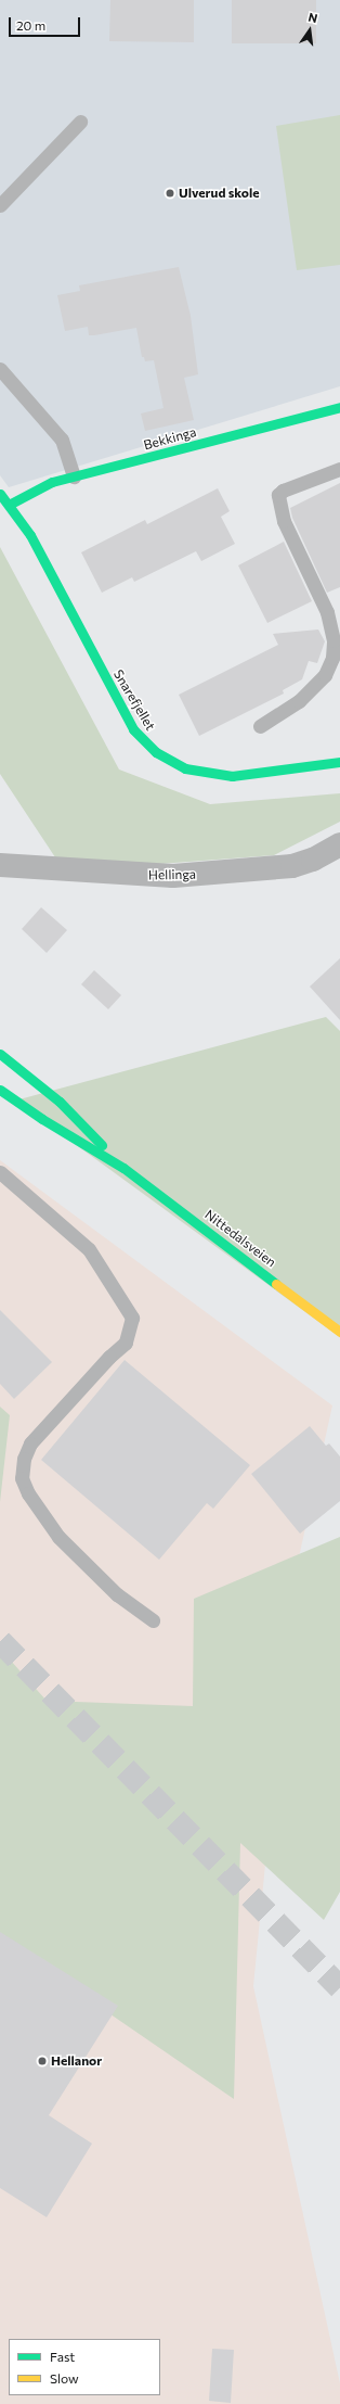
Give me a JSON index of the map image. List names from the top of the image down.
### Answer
{
  "streets": {
    "street": [
      "Bekkinga",
      "Snarefjellet",
      "Hellinga",
      "Nittedalsveien"
    ]
  },
  "crossings": [
    ["Bekkinga", "Snarefjellet"]
  ],
  "places": ["Ulverud skole", "Hellanor"],
  "legend": ["Fast", "Slow"],
  "scale_bar": "20 m",
  "north": "top"
}
